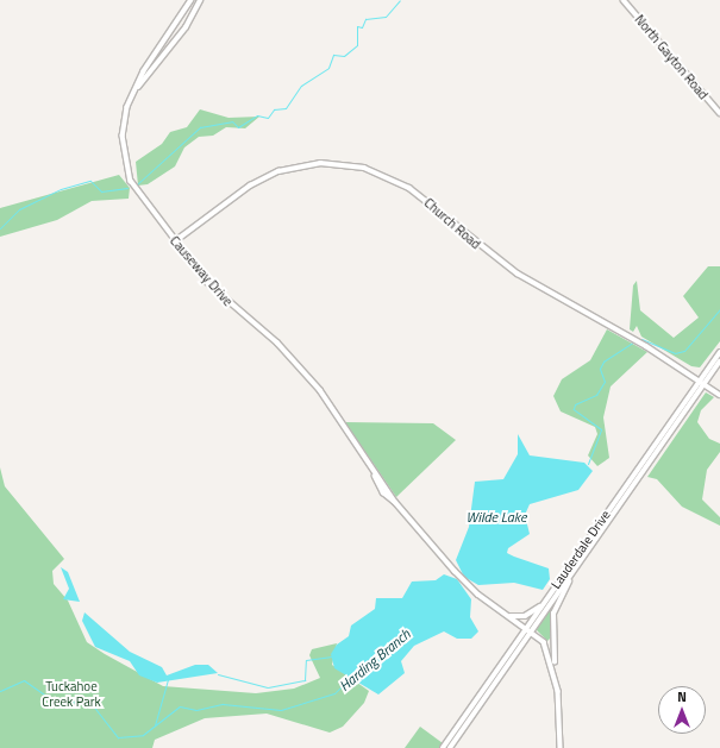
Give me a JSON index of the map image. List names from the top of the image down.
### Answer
{
  "streets": {
    "street": [
      "North Gayton Road",
      "Church Road",
      "Causeway Drive",
      "Lauderdale Drive"
    ]
  },
  "crossings": [
    ["Church Road", "Causeway Drive"],
    ["Church Road", "Lauderdale Drive"],
    ["Causeway Drive", "Lauderdale Drive"]
  ],
  "water": ["Wilde Lake", "Harding Branch"],
  "parks": ["Tuckahoe Creek Park"],
  "north": "top"
}
